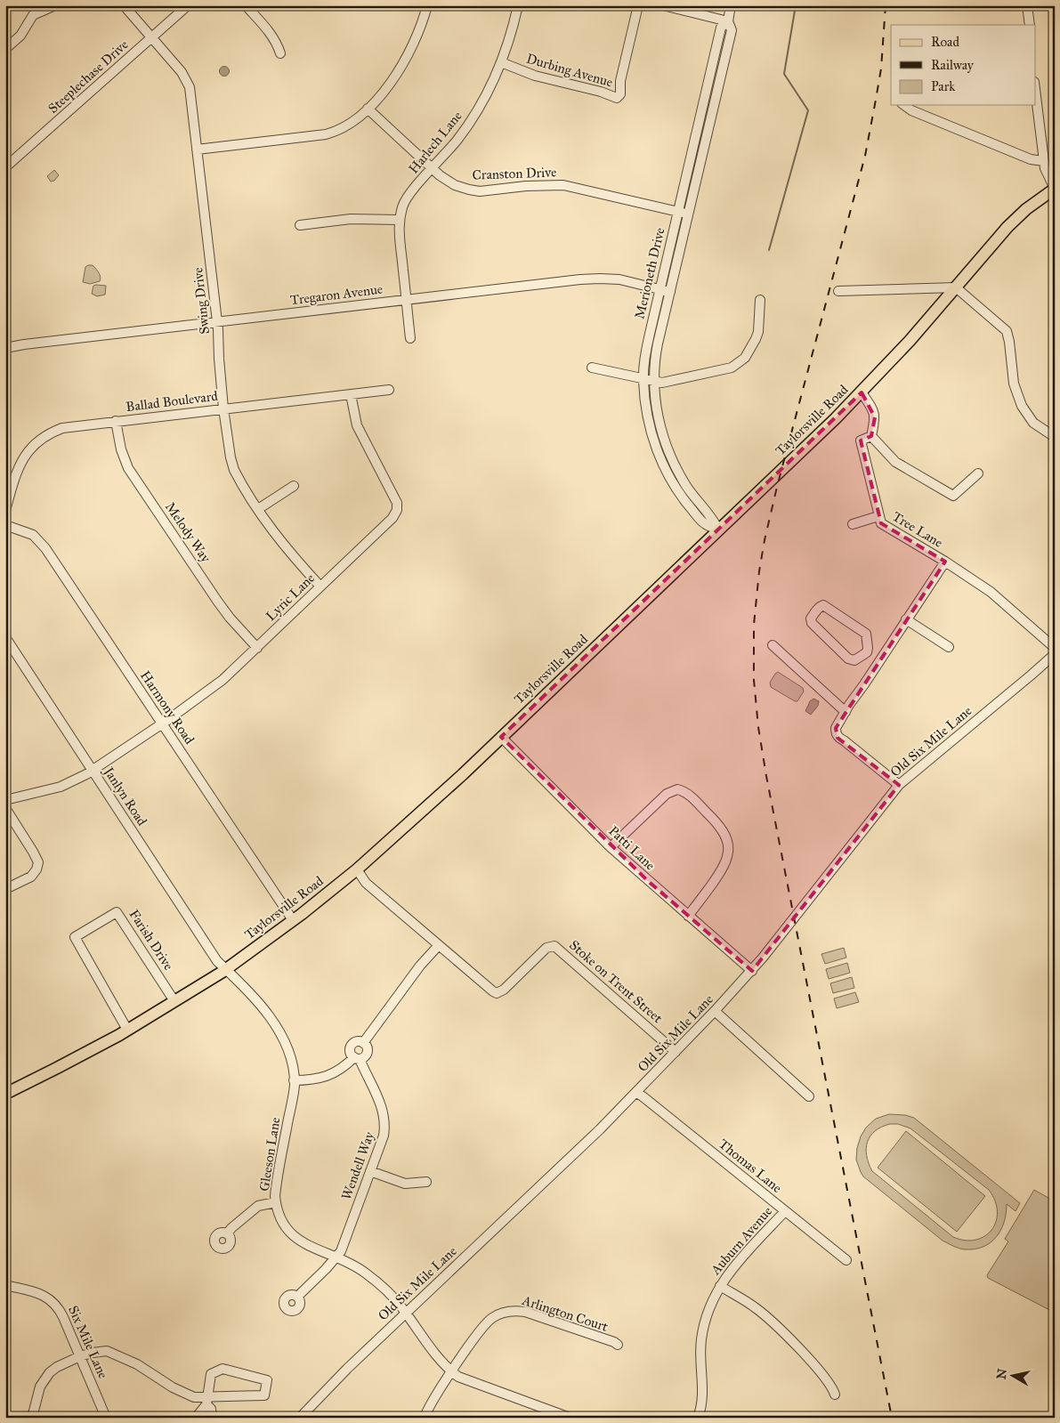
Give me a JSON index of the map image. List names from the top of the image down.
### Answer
{
  "streets": {
    "main road": ["Taylorsville Road"],
    "street": [
      "Durbing Avenue",
      "Steeplechase Drive",
      "Harlech Lane",
      "Cranston Drive",
      "Merioneth Drive",
      "Tregaron Avenue",
      "Swing Drive",
      "Ballad Boulevard",
      "Tree Lane",
      "Melody Way",
      "Lyric Lane",
      "Harmony Road",
      "Old Six Mile Lane",
      "Janlyn Road",
      "Patti Lane",
      "Farish Drive",
      "Stoke on Trent Street",
      "Gleeson Lane",
      "Wendell Way",
      "Thomas Lane",
      "Auburn Avenue",
      "Arlington Court",
      "Six Mile Lane"
    ]
  },
  "crossings": [
    ["Durbing Avenue", "Harlech Lane"],
    ["Steeplechase Drive", "Swing Drive"],
    ["Harlech Lane", "Cranston Drive"],
    ["Harlech Lane", "Tregaron Avenue"],
    ["Cranston Drive", "Merioneth Drive"],
    ["Merioneth Drive", "Tregaron Avenue"],
    ["Merioneth Drive", "Taylorsville Road"],
    ["Tregaron Avenue", "Swing Drive"],
    ["Swing Drive", "Ballad Boulevard"],
    ["Swing Drive", "Lyric Lane"],
    ["Ballad Boulevard", "Melody Way"],
    ["Ballad Boulevard", "Lyric Lane"],
    ["Taylorsville Road", "Tree Lane"],
    ["Taylorsville Road", "Harmony Road"],
    ["Taylorsville Road", "Janlyn Road"],
    ["Taylorsville Road", "Patti Lane"],
    ["Taylorsville Road", "Farish Drive"],
    ["Taylorsville Road", "Gleeson Lane"],
    ["Melody Way", "Lyric Lane"],
    ["Lyric Lane", "Harmony Road"],
    ["Lyric Lane", "Janlyn Road"],
    ["Old Six Mile Lane", "Patti Lane"],
    ["Old Six Mile Lane", "Stoke on Trent Street"],
    ["Old Six Mile Lane", "Gleeson Lane"],
    ["Old Six Mile Lane", "Thomas Lane"],
    ["Janlyn Road", "Gleeson Lane"],
    ["Gleeson Lane", "Wendell Way"],
    ["Gleeson Lane", "Arlington Court"],
    ["Thomas Lane", "Auburn Avenue"]
  ],
  "legend": ["Road", "Railway", "Park"],
  "north": "left"
}
